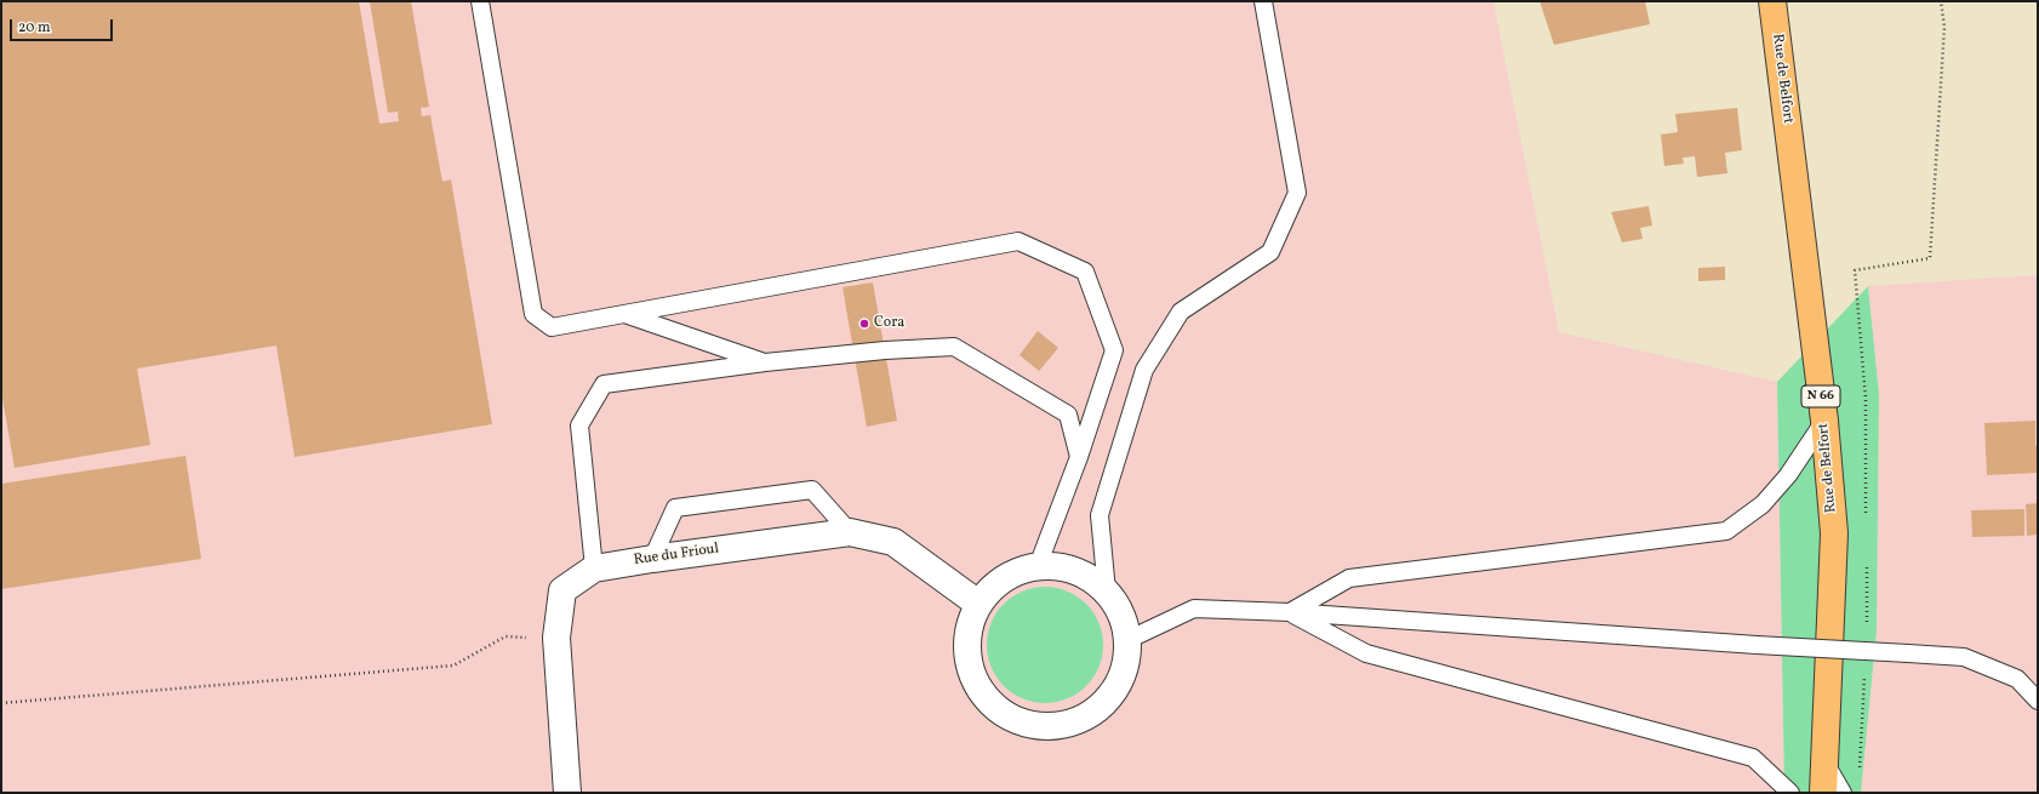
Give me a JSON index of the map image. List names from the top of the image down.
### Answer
{
  "streets": {
    "main road": ["Rue de Belfort", "N 66"],
    "street": ["Rue du Frioul"]
  },
  "places": ["Cora"],
  "scale_bar": "20 m"
}
